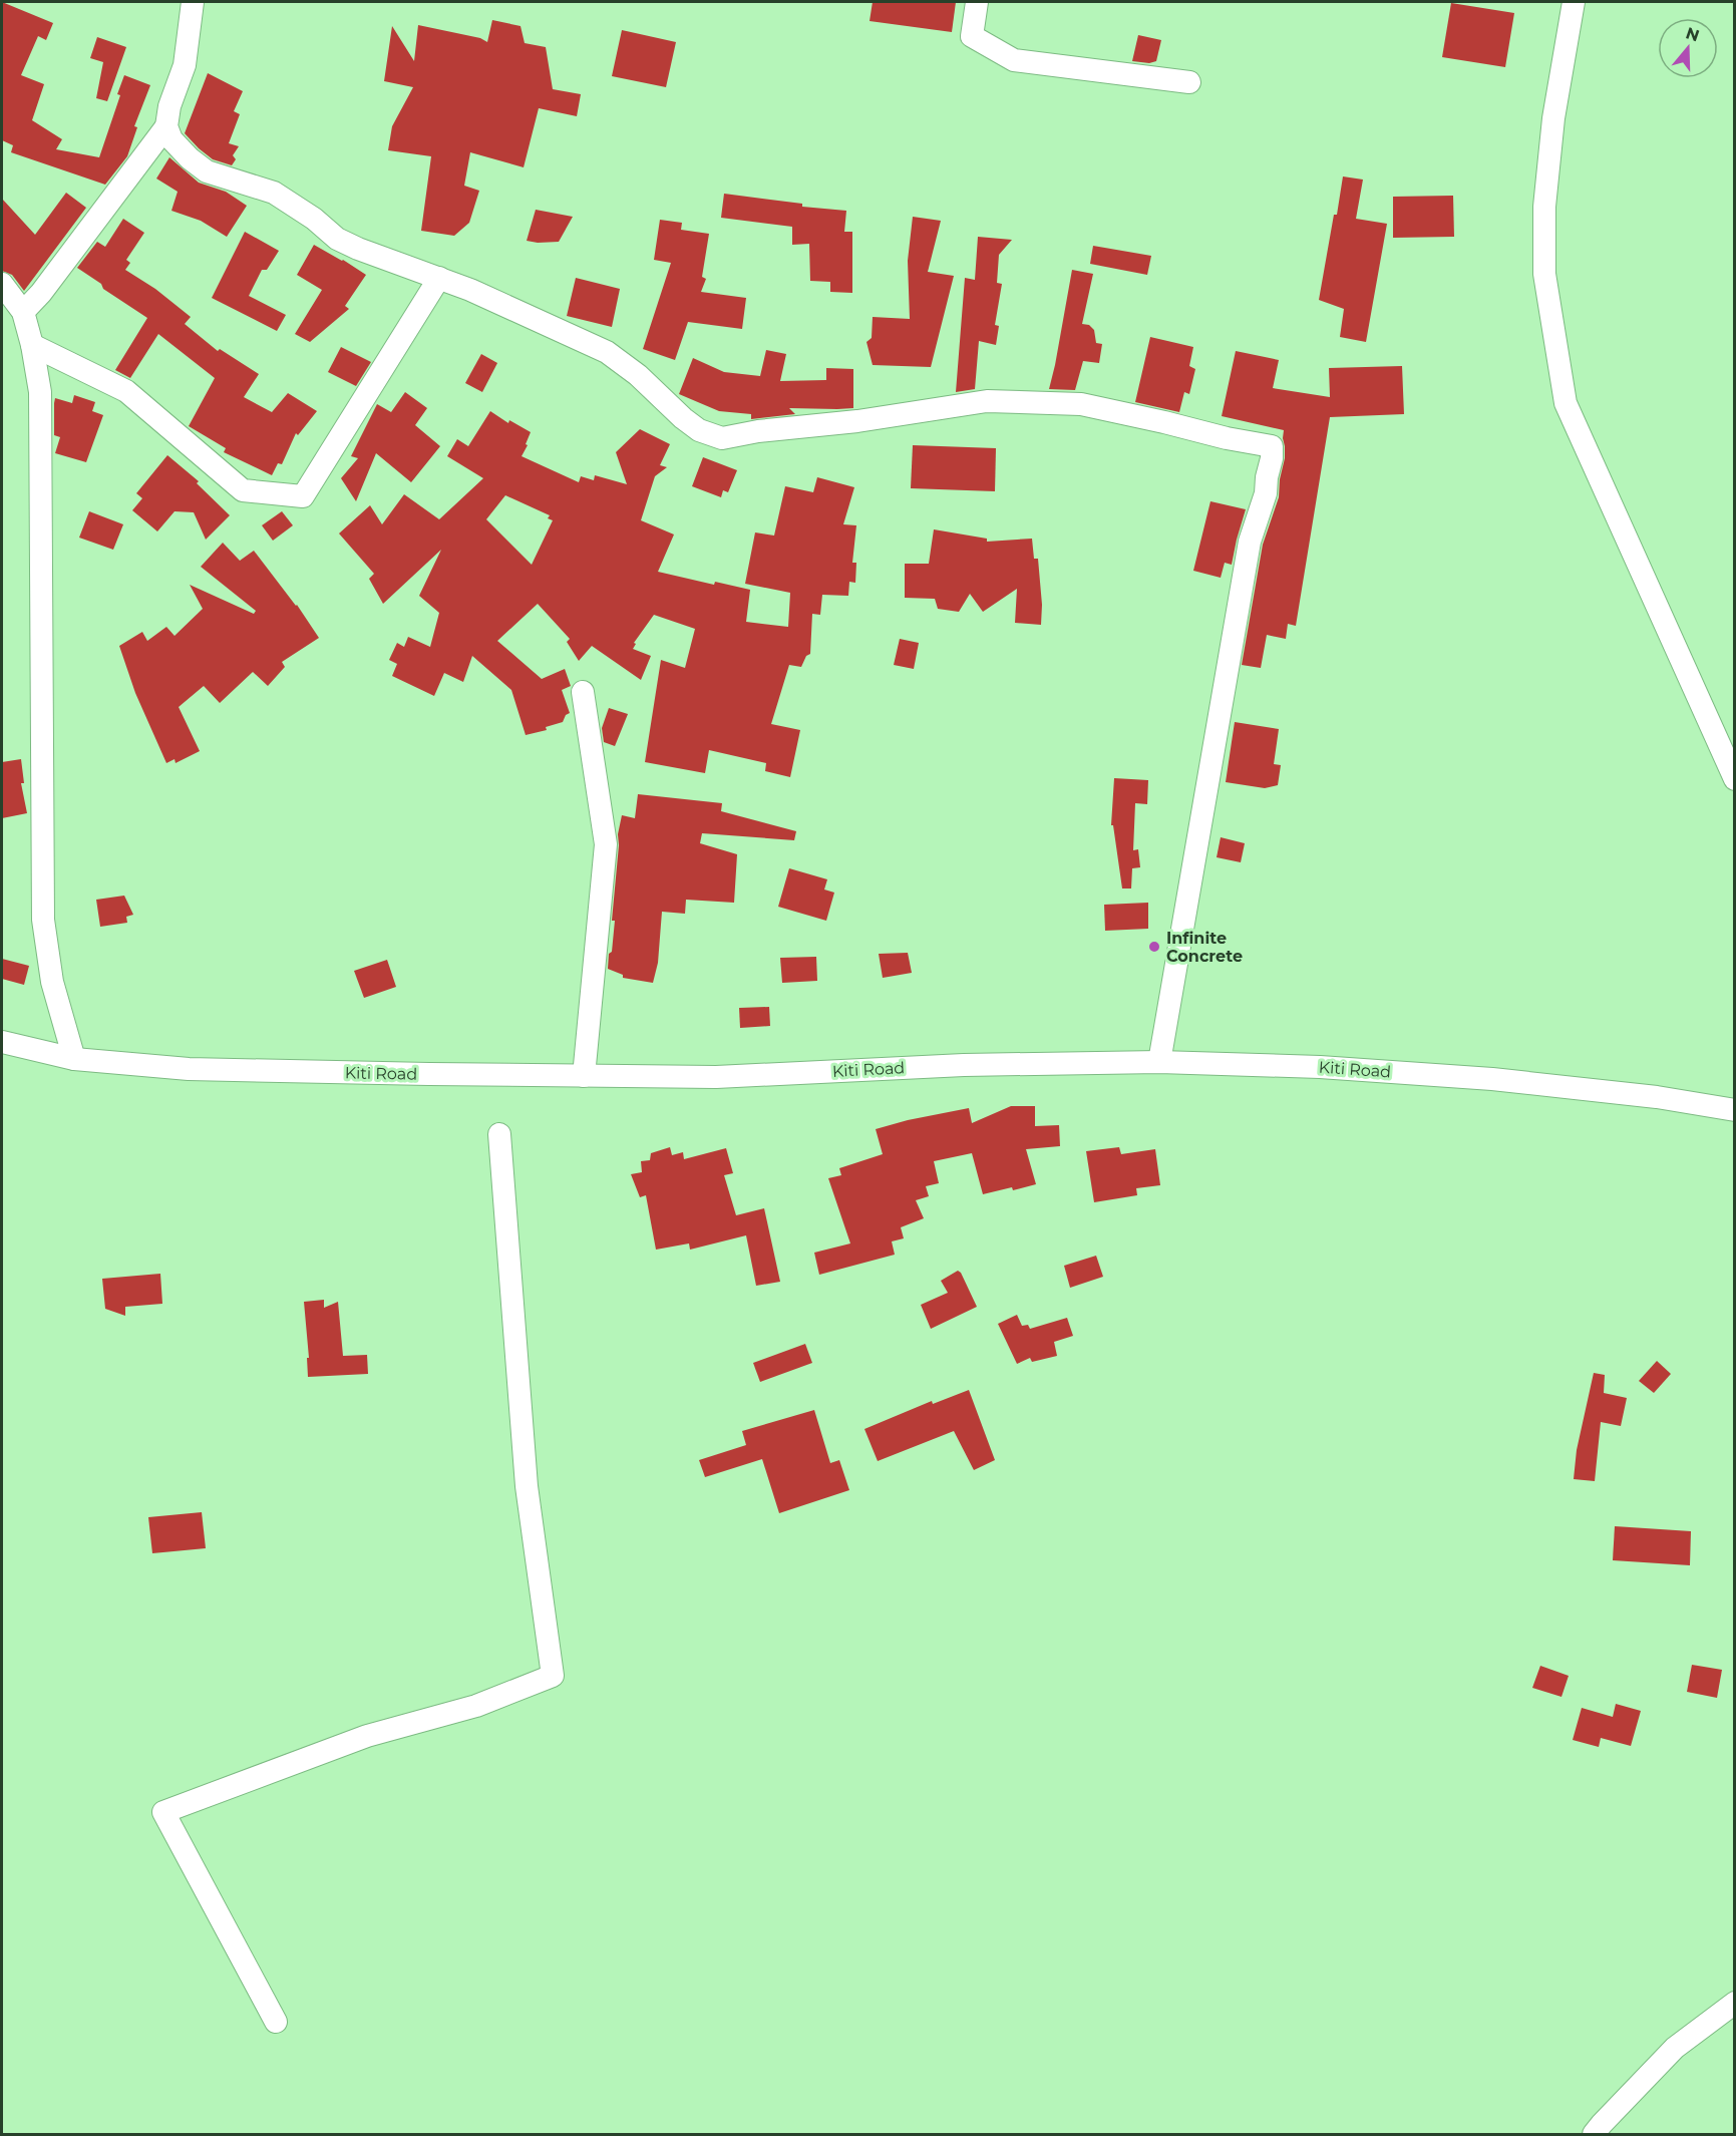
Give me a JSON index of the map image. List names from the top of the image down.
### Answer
{
  "streets": {
    "street": ["Kiti Road"]
  },
  "places": ["Infinite Concrete"],
  "north": "top"
}
